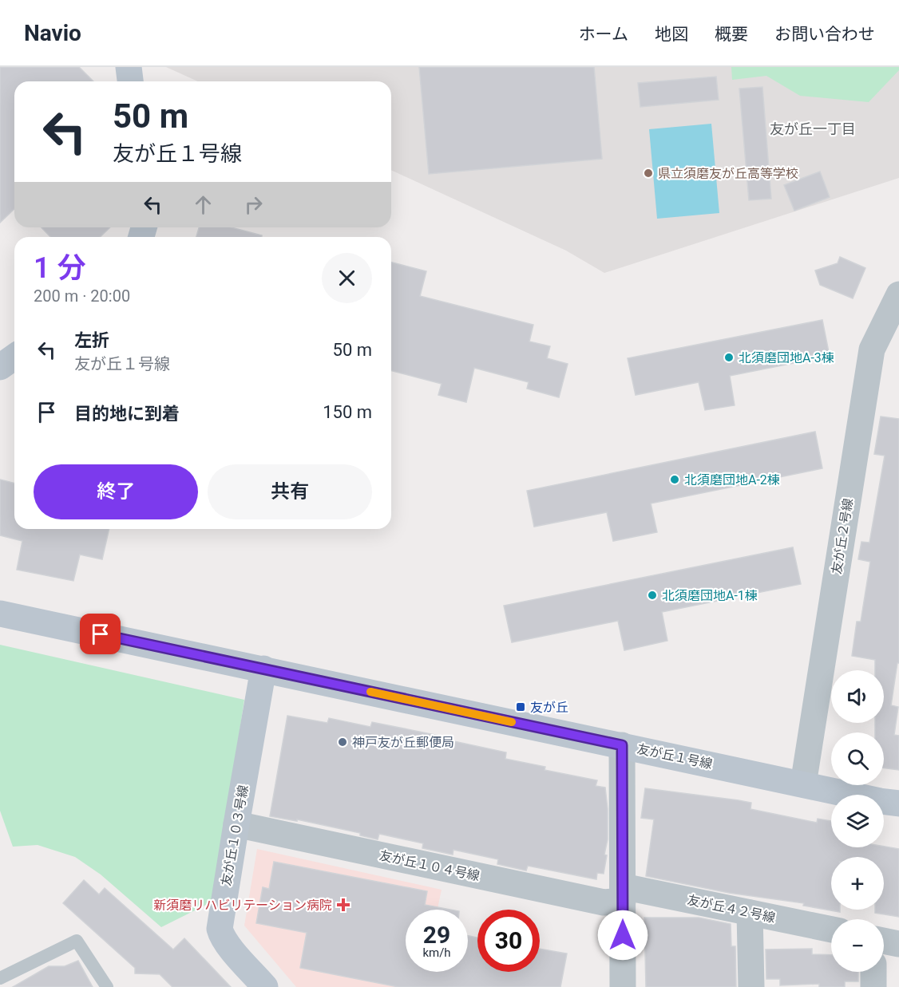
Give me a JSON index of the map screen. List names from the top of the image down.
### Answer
{
  "streets": {
    "street": [
      "友が丘２号線",
      "友が丘１号線",
      "友が丘１０３号線",
      "友が丘１０４号線",
      "友が丘４２号線"
    ]
  },
  "crossings": [
    ["友が丘２号線", "友が丘１号線"],
    ["友が丘１号線", "友が丘１０３号線"],
    ["友が丘１０３号線", "友が丘１０４号線"],
    ["友が丘１０４号線", "友が丘４２号線"]
  ],
  "districts": ["友が丘一丁目"],
  "places": {
    "other": [
      "県立須磨友が丘高等学校",
      "北須磨団地A-3棟",
      "北須磨団地A-2棟",
      "北須磨団地A-1棟",
      "神戸友が丘郵便局"
    ],
    "transit": ["友が丘"],
    "health": ["新須磨リハビリテーション病院"]
  },
  "page": {
    "header": "Navio",
    "nav": [
      "ホーム",
      "地図",
      "概要",
      "お問い合わせ"
    ],
    "turn": ["50 m", "友が丘１号線"],
    "heading": ["1 分", "200 m · 20:00"],
    "list": [
      {
        "name": "左折",
        "note": "友が丘１号線",
        "value": "50 m"
      },
      {
        "name": "目的地に到着",
        "value": "150 m"
      }
    ],
    "buttons": ["終了", "共有"],
    "map_buttons": ["+", "−"],
    "speed": "29 km/h",
    "limit": "30"
  }
}
